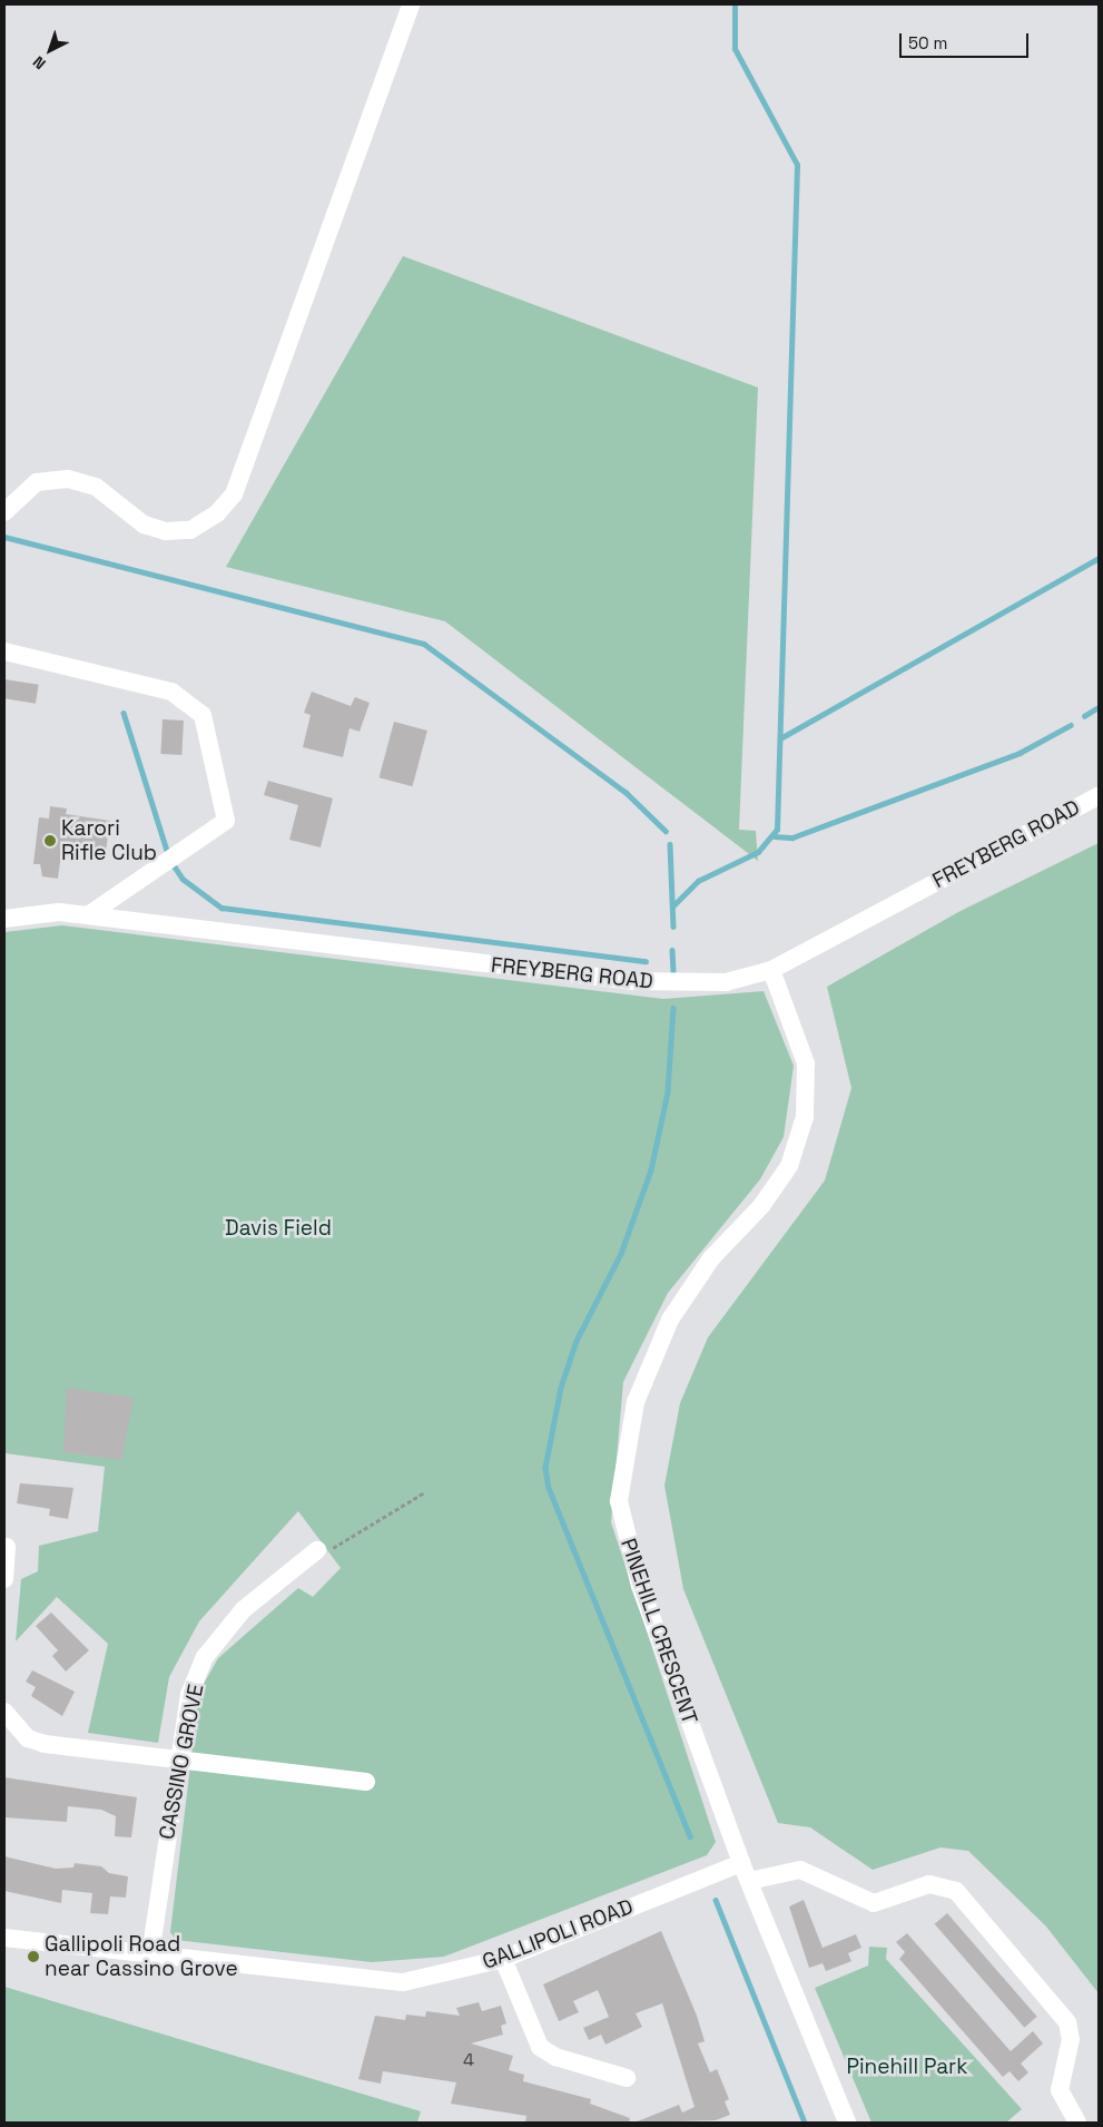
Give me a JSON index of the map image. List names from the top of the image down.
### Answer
{
  "streets": {
    "street": [
      "FREYBERG ROAD",
      "PINEHILL CRESCENT",
      "CASSINO GROVE",
      "GALLIPOLI ROAD"
    ]
  },
  "crossings": [
    ["FREYBERG ROAD", "PINEHILL CRESCENT"],
    ["PINEHILL CRESCENT", "GALLIPOLI ROAD"],
    ["CASSINO GROVE", "GALLIPOLI ROAD"]
  ],
  "parks": ["Davis Field", "Pinehill Park"],
  "places": ["Karori Rifle Club", "Gallipoli Road near Cassino Grove"],
  "house_numbers": ["4"],
  "scale_bar": "50 m",
  "north": "bottom left"
}
